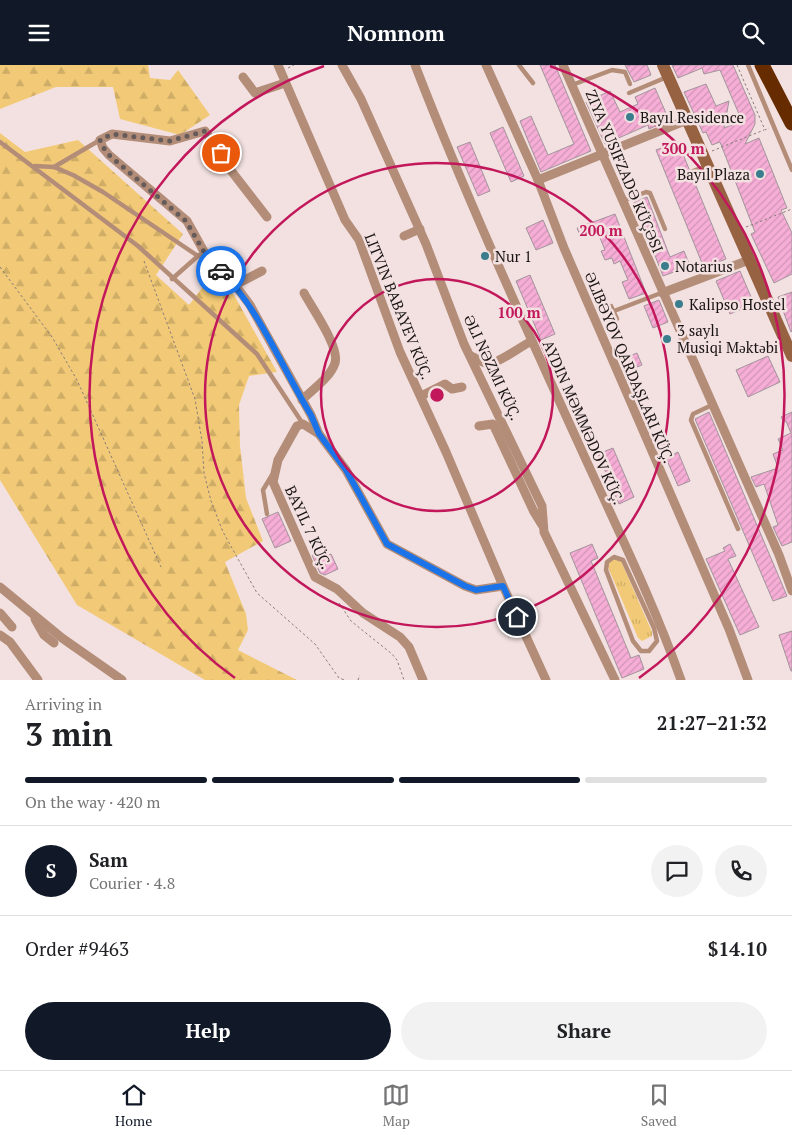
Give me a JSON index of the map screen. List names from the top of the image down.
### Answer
{
  "streets": {
    "street": ["ZIYA YUSIFZADƏ KÜÇƏSI", "LITVIN BABAYEV KÜÇ.", "ƏLI NƏZMI KÜÇ."]
  },
  "places": [
    "Bayıl Residence",
    "Bayıl Plaza",
    "Nur 1",
    "Notarius",
    "Kalipso Hostel",
    "3 saylı Musiqi Məktəbi"
  ],
  "page": {
    "header": "Nomnom",
    "heading": ["3 min", "Arriving in", "21:27–21:32"],
    "panel": [
      "Sam",
      "Courier · 4.8",
      "Order #9463",
      "$14.10"
    ],
    "bar": "On the way · 420 m",
    "round": "S",
    "buttons": ["Help", "Share"],
    "tabs": ["Home", "Map", "Saved"]
  },
  "rings": ["300 m", "200 m", "100 m"]
}
